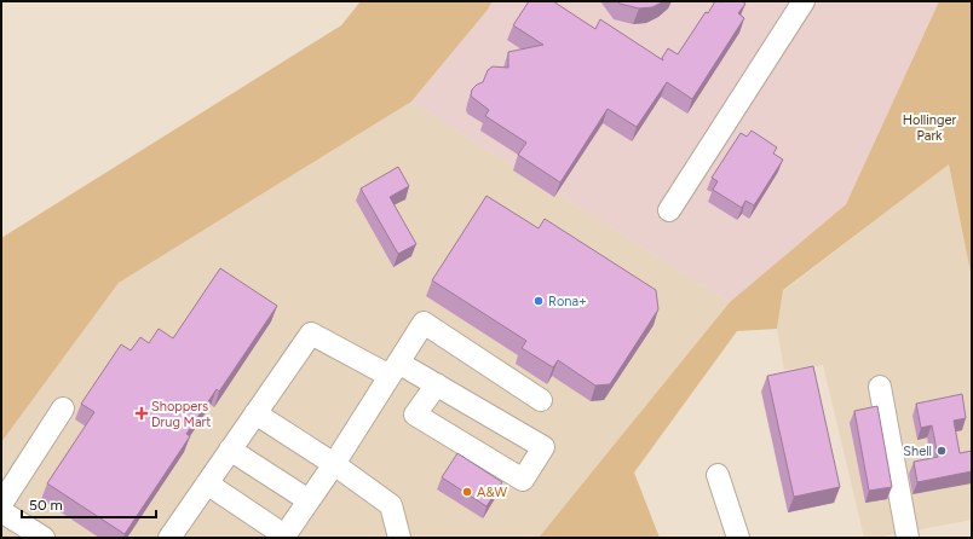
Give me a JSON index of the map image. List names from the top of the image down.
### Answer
{
  "parks": ["Hollinger Park"],
  "places": {
    "other": ["Rona+", "Shell", "A&W"],
    "health": ["Shoppers Drug Mart"]
  },
  "scale_bar": "50 m"
}
